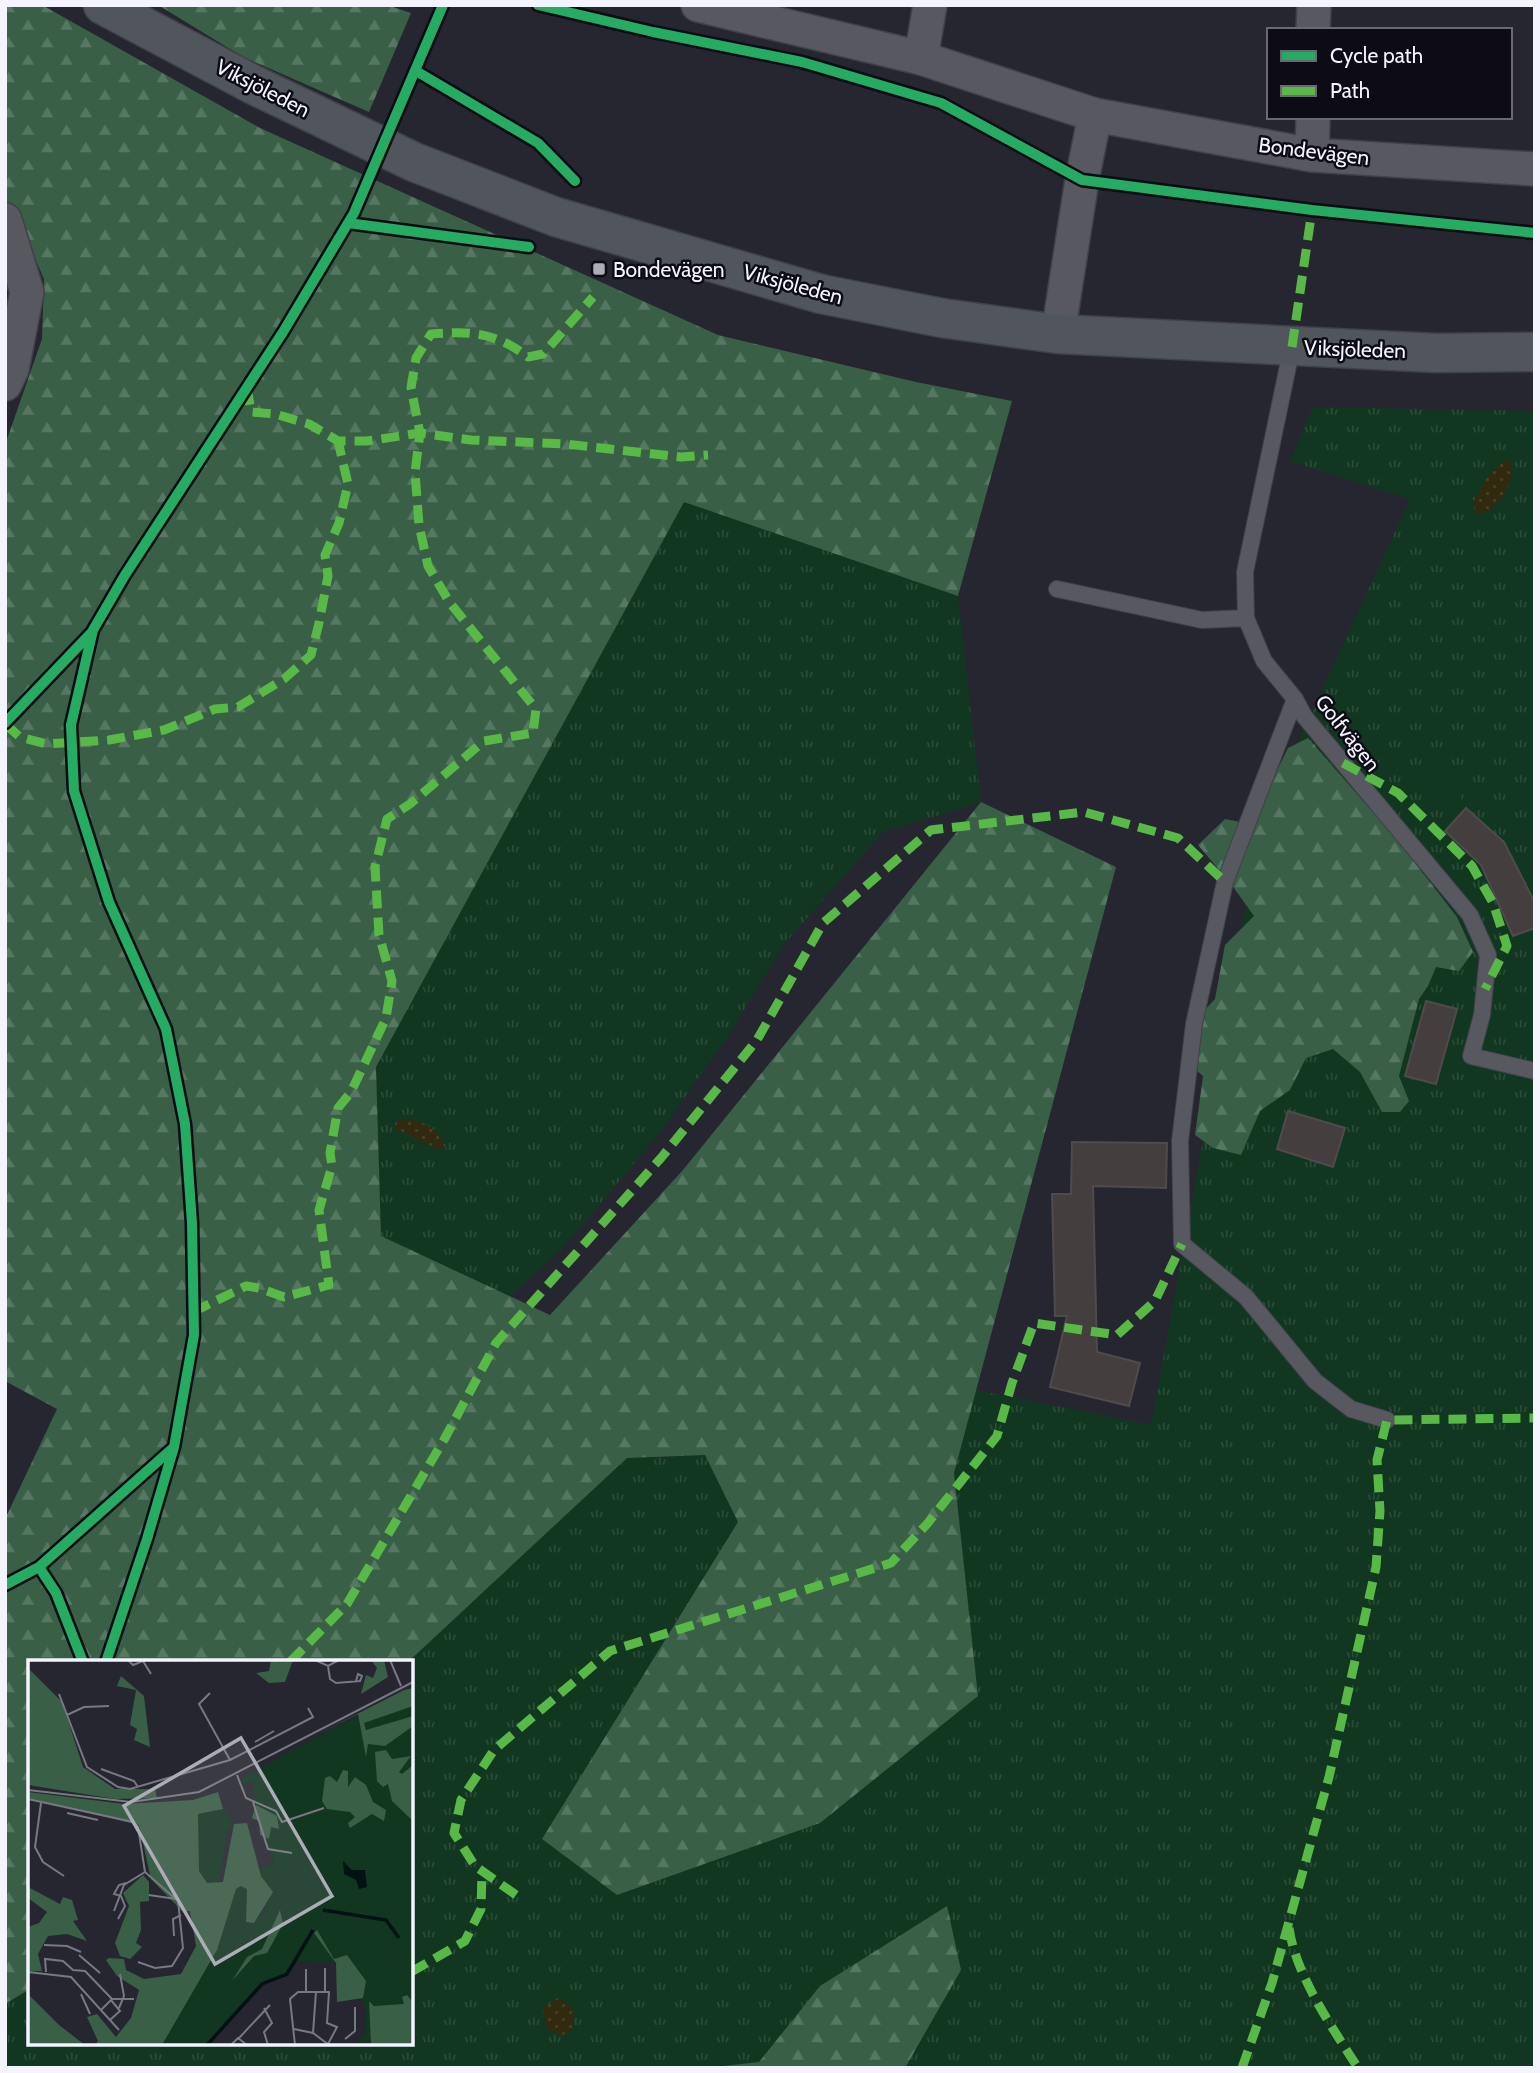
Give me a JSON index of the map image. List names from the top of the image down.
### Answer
{
  "streets": {
    "main road": ["Viksjöleden"],
    "street": ["Bondevägen"],
    "lane": ["Golfvägen"]
  },
  "crossings": [
    ["Viksjöleden", "Golfvägen"]
  ],
  "places": {
    "transit": ["Bondevägen"]
  },
  "legend": ["Cycle path", "Path"]
}
